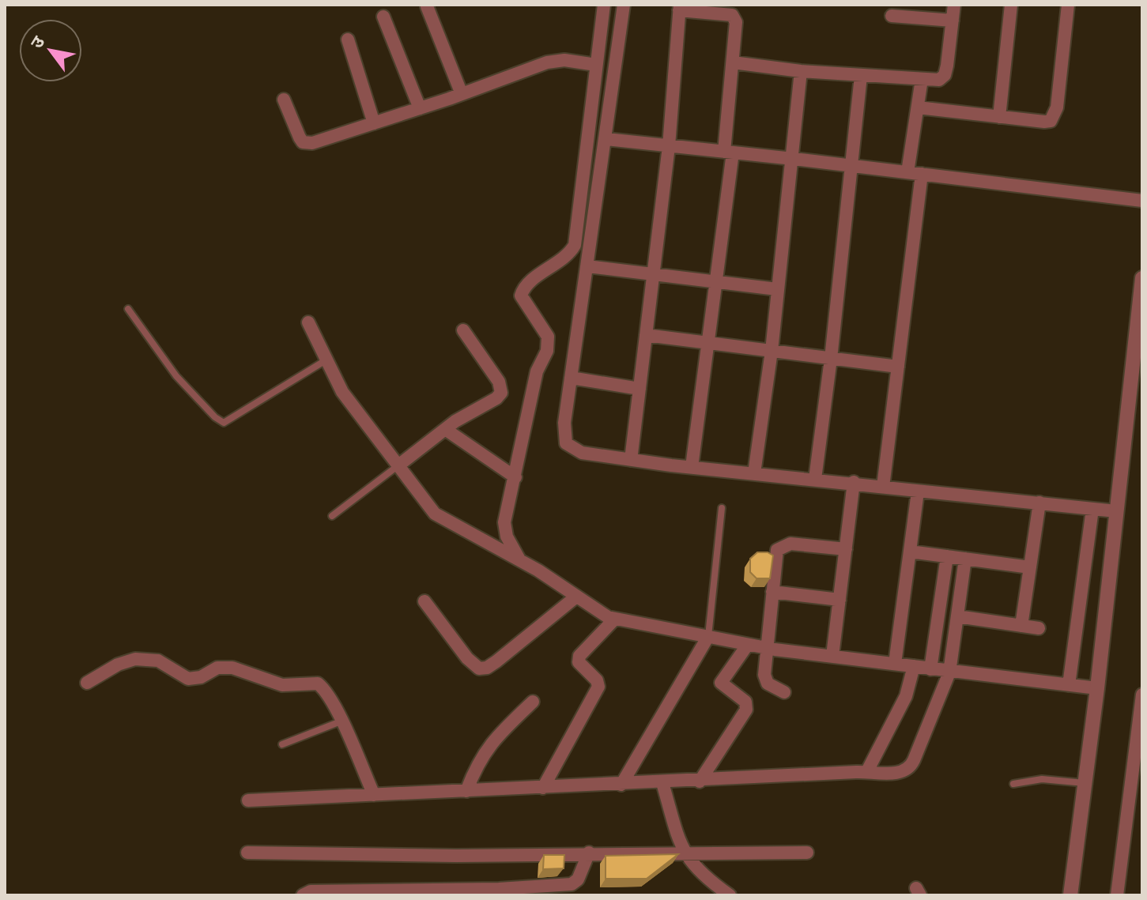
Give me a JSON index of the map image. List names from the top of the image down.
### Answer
{
  "north": "top left"
}
